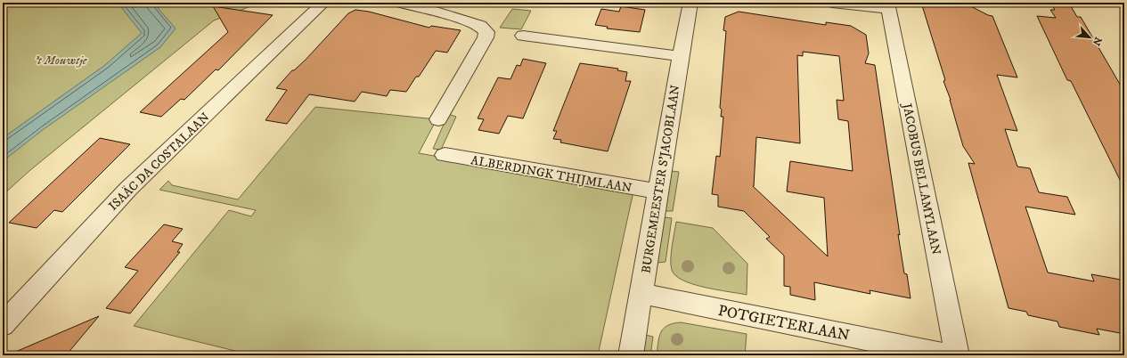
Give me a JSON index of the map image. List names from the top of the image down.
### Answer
{
  "streets": {
    "street": [
      "ISAÄC DA COSTALAAN",
      "ALBERDINGK THIJMLAAN",
      "BURGEMEESTER S'JACOBLAAN",
      "JACOBUS BELLAMYLAAN",
      "POTGIETERLAAN"
    ]
  },
  "crossings": [
    ["ALBERDINGK THIJMLAAN", "BURGEMEESTER S'JACOBLAAN"],
    ["BURGEMEESTER S'JACOBLAAN", "POTGIETERLAAN"]
  ],
  "parks": ["'t Mouwtje"],
  "north": "bottom right"
}
